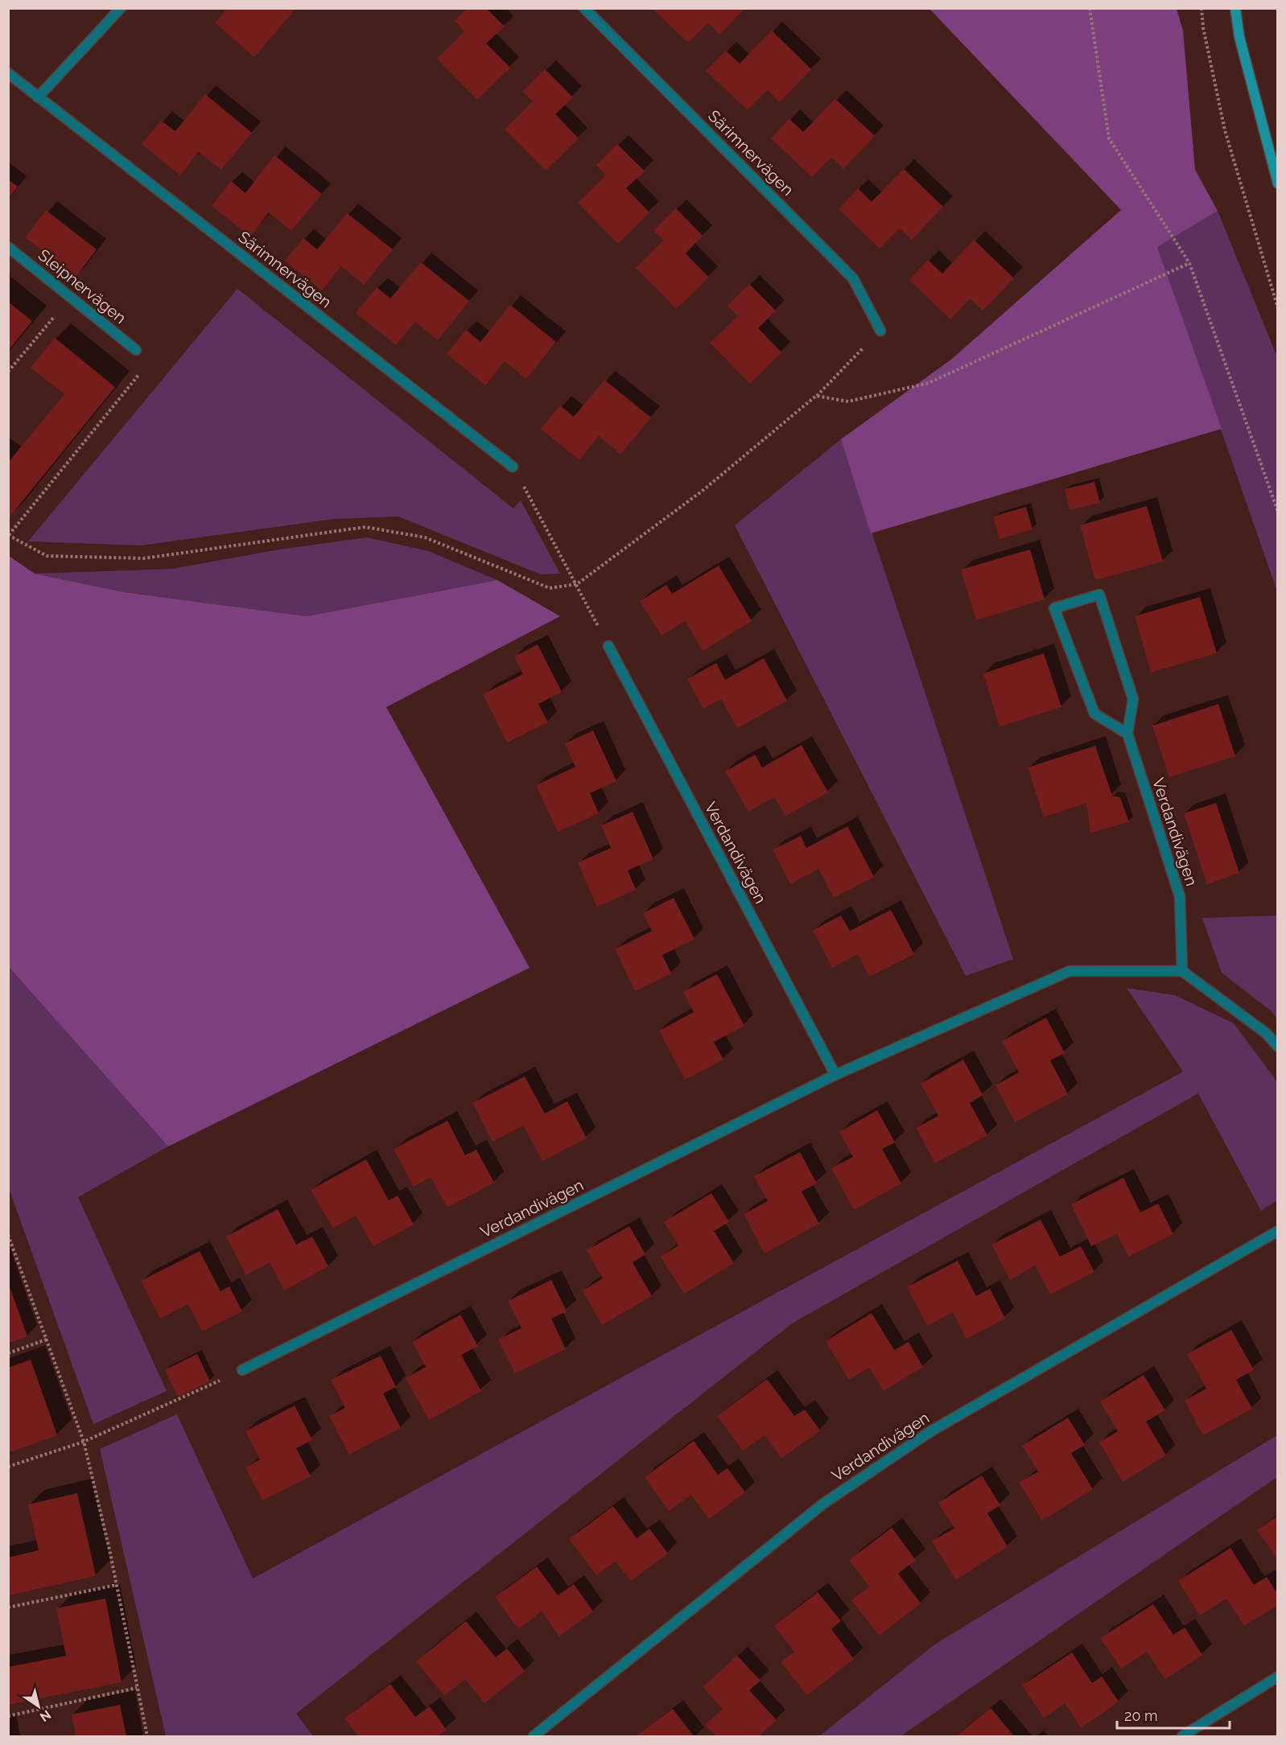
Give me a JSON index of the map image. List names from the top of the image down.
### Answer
{
  "streets": {
    "street": ["Särimnervägen", "Sleipnervägen", "Verdandivägen"]
  },
  "scale_bar": "20 m",
  "north": "bottom right"
}
